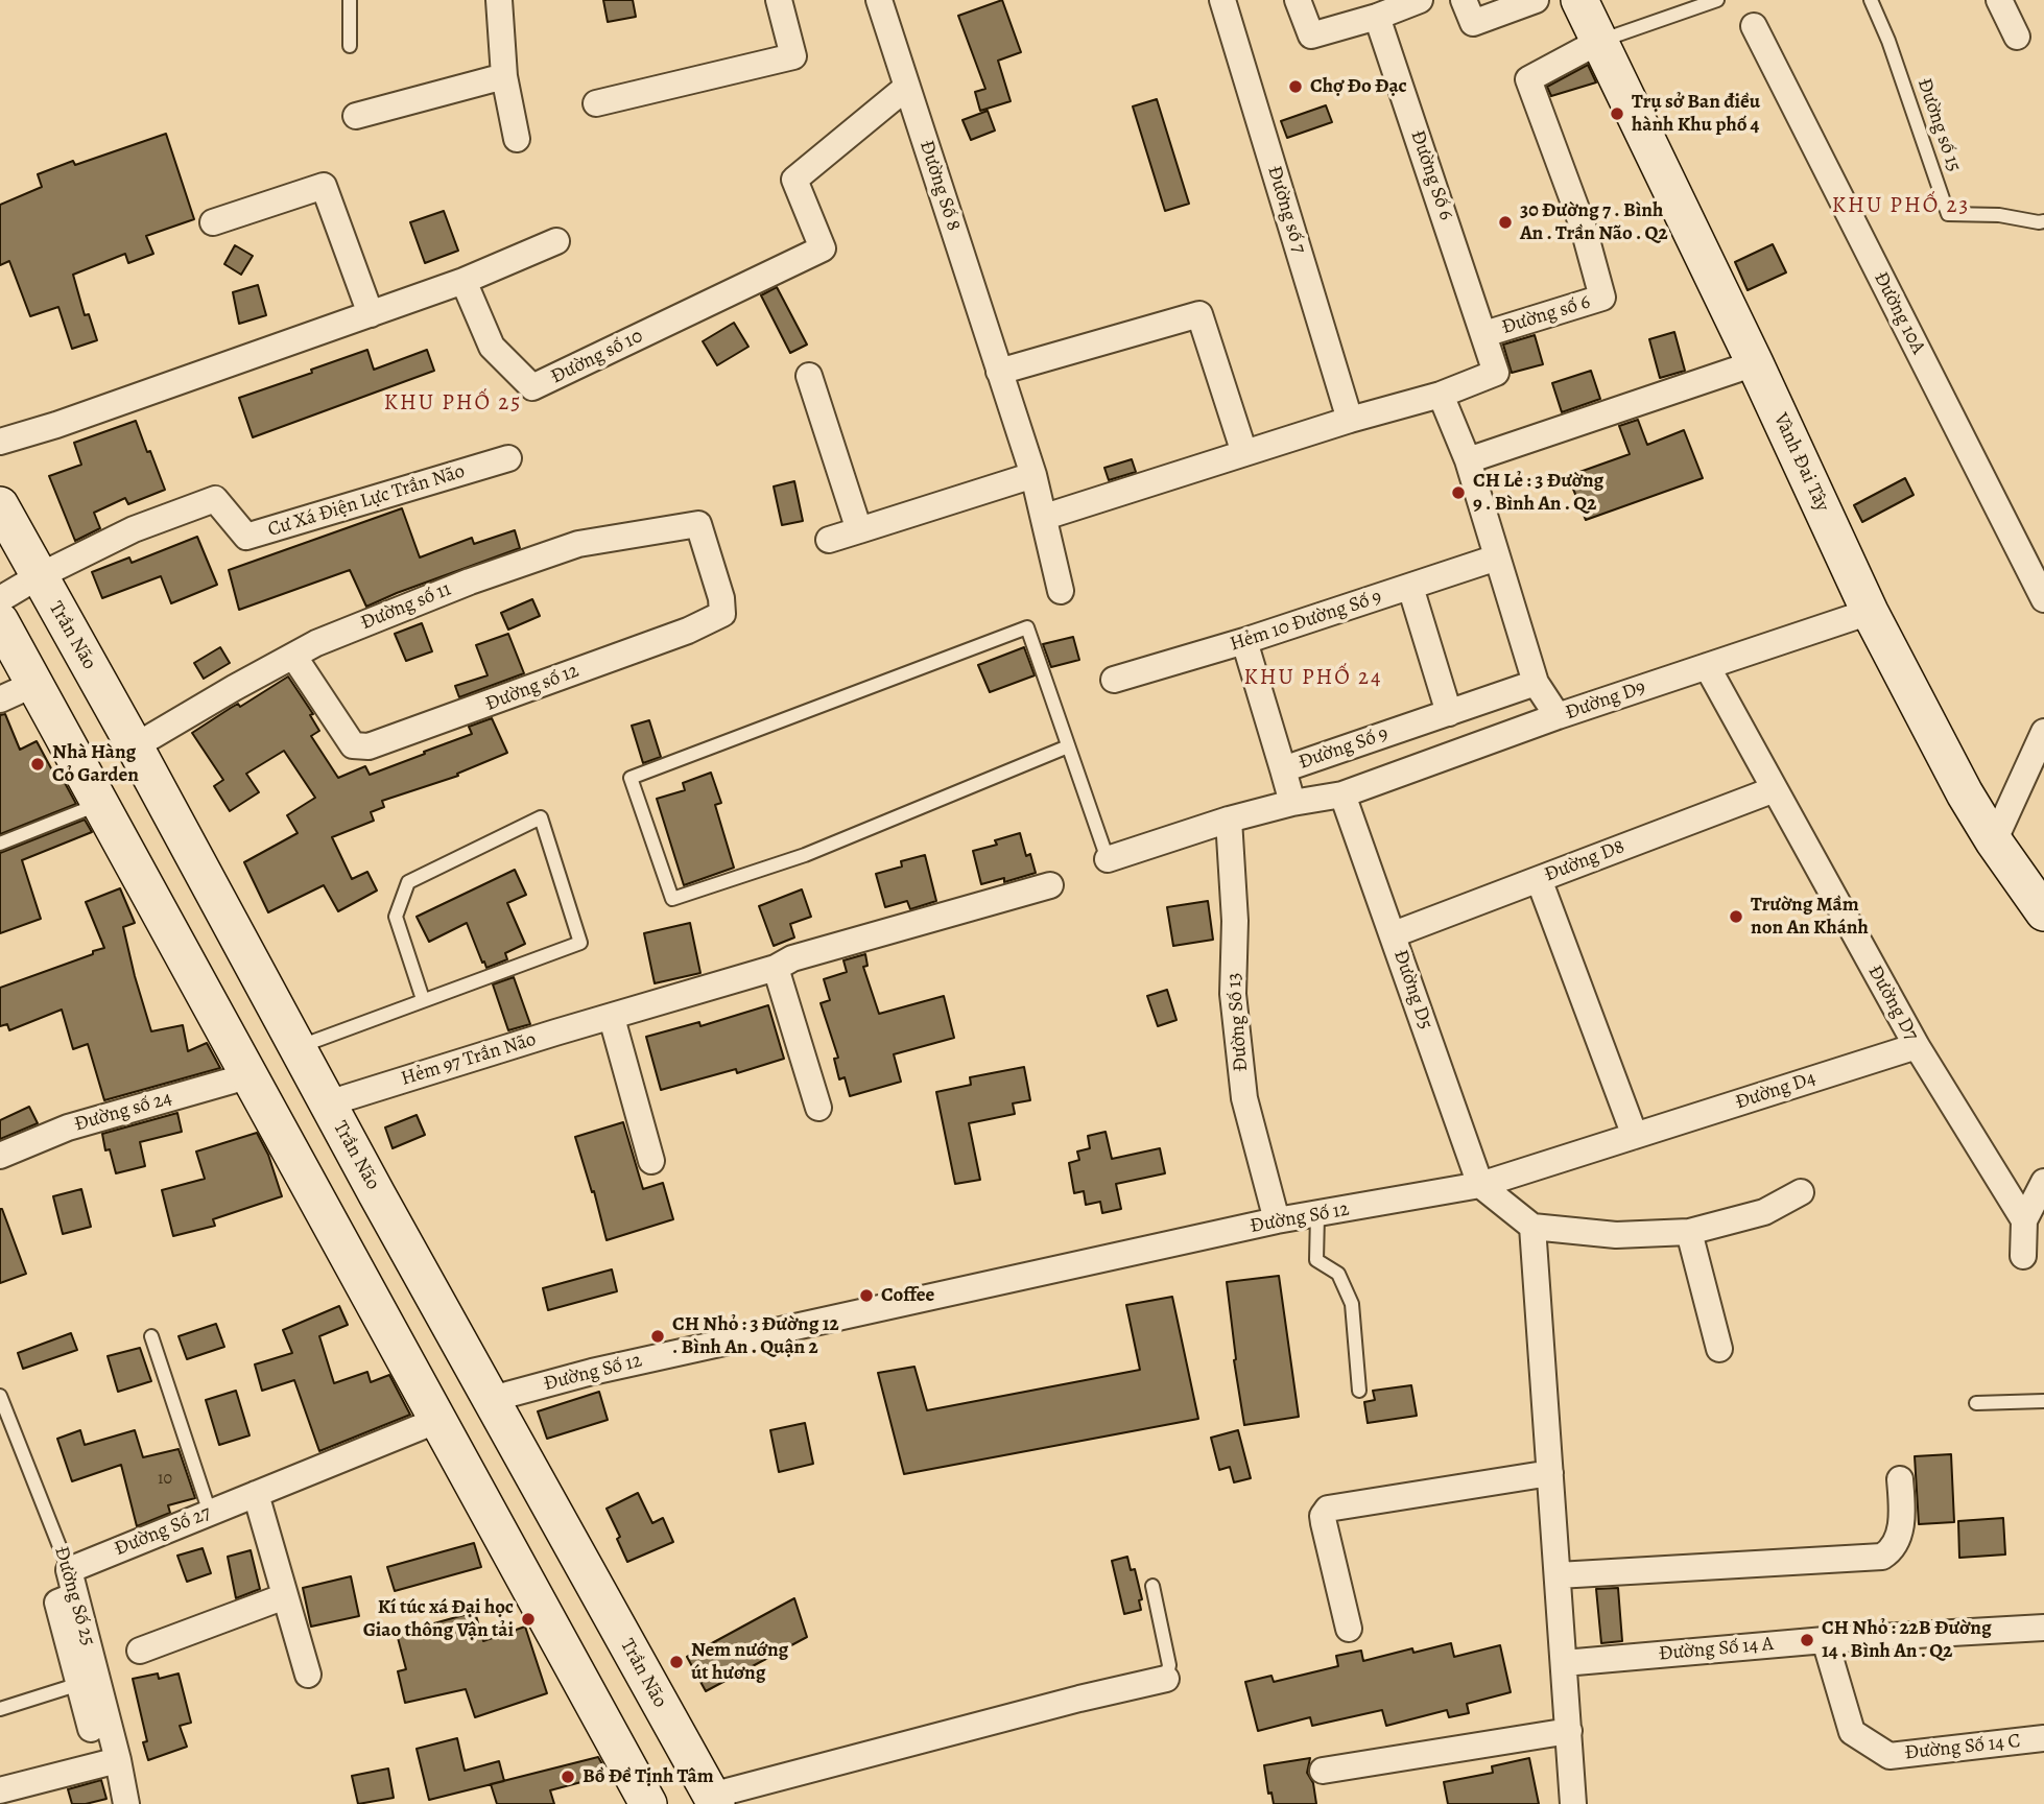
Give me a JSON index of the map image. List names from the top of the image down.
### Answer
{
  "streets": {
    "main road": ["Vành Đai Tây", "Trần Não"],
    "street": [
      "Đường Số 6",
      "Đường Số 8",
      "Đường số 7",
      "Đường 10A",
      "Đường số 6",
      "Đường số 10",
      "Cư Xá Điện Lực Trần Não",
      "Đường số 11",
      "Hẻm 10 Đường Số 9",
      "Đường số 12",
      "Đường D9",
      "Đường Số 9",
      "Đường D8",
      "Đường D5",
      "Đường D7",
      "Đường Số 13",
      "Hẻm 97 Trần Não",
      "Đường D4",
      "Đường số 24",
      "Đường Số 12",
      "Đường Số 27",
      "Đường Số 25",
      "Đường Số 14 A",
      "Đường Số 14 C"
    ],
    "lane": ["Đường số 15"]
  },
  "crossings": [
    ["Đường Số 6", "Đường số 6"],
    ["Đường Số 8", "Đường số 10"],
    ["Đường số 6", "Vành Đai Tây"],
    ["Vành Đai Tây", "Đường D9"],
    ["Cư Xá Điện Lực Trần Não", "Trần Não"],
    ["Đường số 11", "Trần Não"],
    ["Đường số 11", "Đường số 12"],
    ["Trần Não", "Hẻm 97 Trần Não"],
    ["Trần Não", "Đường Số 12"],
    ["Đường D9", "Đường Số 9"],
    ["Đường D9", "Đường D5"],
    ["Đường D9", "Đường D7"],
    ["Đường Số 9", "Đường Số 13"],
    ["Đường D8", "Đường D5"],
    ["Đường D8", "Đường D7"],
    ["Đường D5", "Đường D4"],
    ["Đường D5", "Đường Số 12"],
    ["Đường D7", "Đường D4"],
    ["Đường Số 13", "Đường Số 12"],
    ["Đường D4", "Đường Số 12"],
    ["Đường Số 27", "Đường Số 25"],
    ["Đường Số 14 A", "Đường Số 14 C"]
  ],
  "districts": ["KHU PHỐ 23", "KHU PHỐ 25", "KHU PHỐ 24"],
  "places": [
    "Chợ Đo Đạc",
    "Trụ sở Ban điều hành Khu phố 4",
    "30 Đường 7 . Bình An . Trần Não . Q2",
    "CH Lẻ : 3 Đường 9 . Bình An . Q2",
    "Nhà Hàng Cỏ Garden",
    "Trường Mầm non An Khánh",
    "Coffee",
    "CH Nhỏ : 3 Đường 12 . Bình An . Quận 2",
    "Kí túc xá Đại học Giao thông Vận tải",
    "CH Nhỏ : 22B Đường 14 . Bình An . Q2",
    "Nem nướng út hương",
    "Bồ Đề Tịnh Tâm"
  ],
  "house_numbers": ["10"]
}
